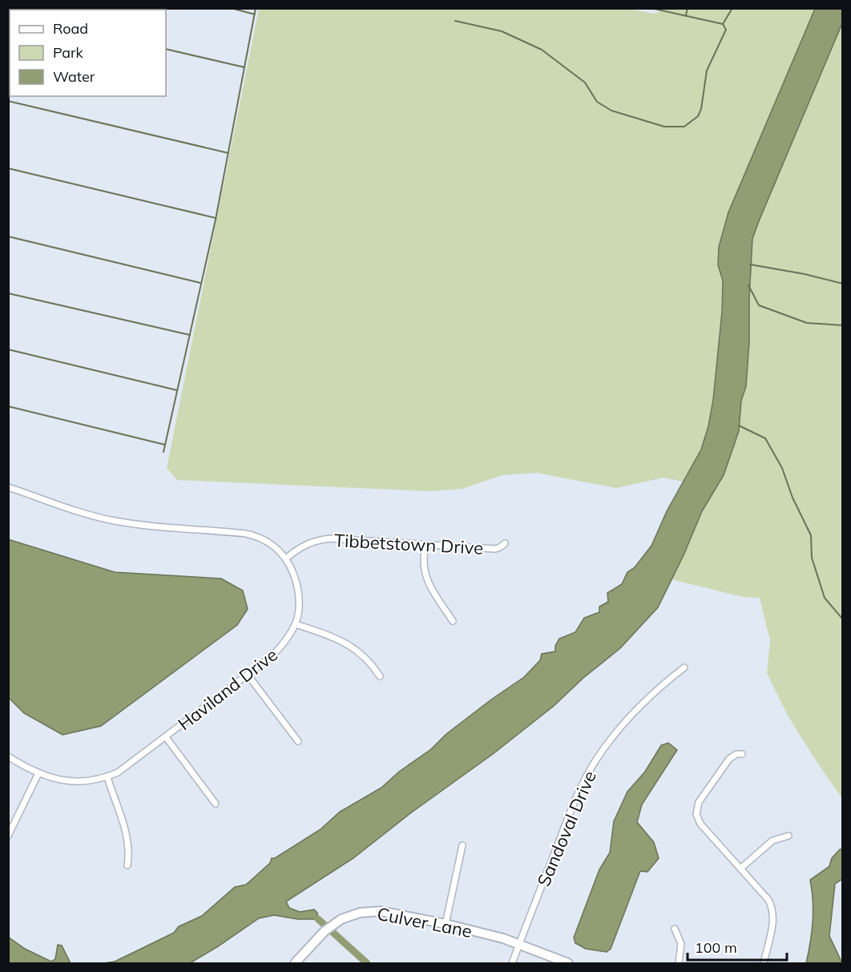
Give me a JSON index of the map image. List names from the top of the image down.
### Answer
{
  "streets": {
    "street": [
      "Tibbetstown Drive",
      "Haviland Drive",
      "Sandoval Drive",
      "Culver Lane"
    ]
  },
  "crossings": [
    ["Tibbetstown Drive", "Haviland Drive"],
    ["Sandoval Drive", "Culver Lane"]
  ],
  "legend": ["Road", "Park", "Water"],
  "scale_bar": "100 m"
}
